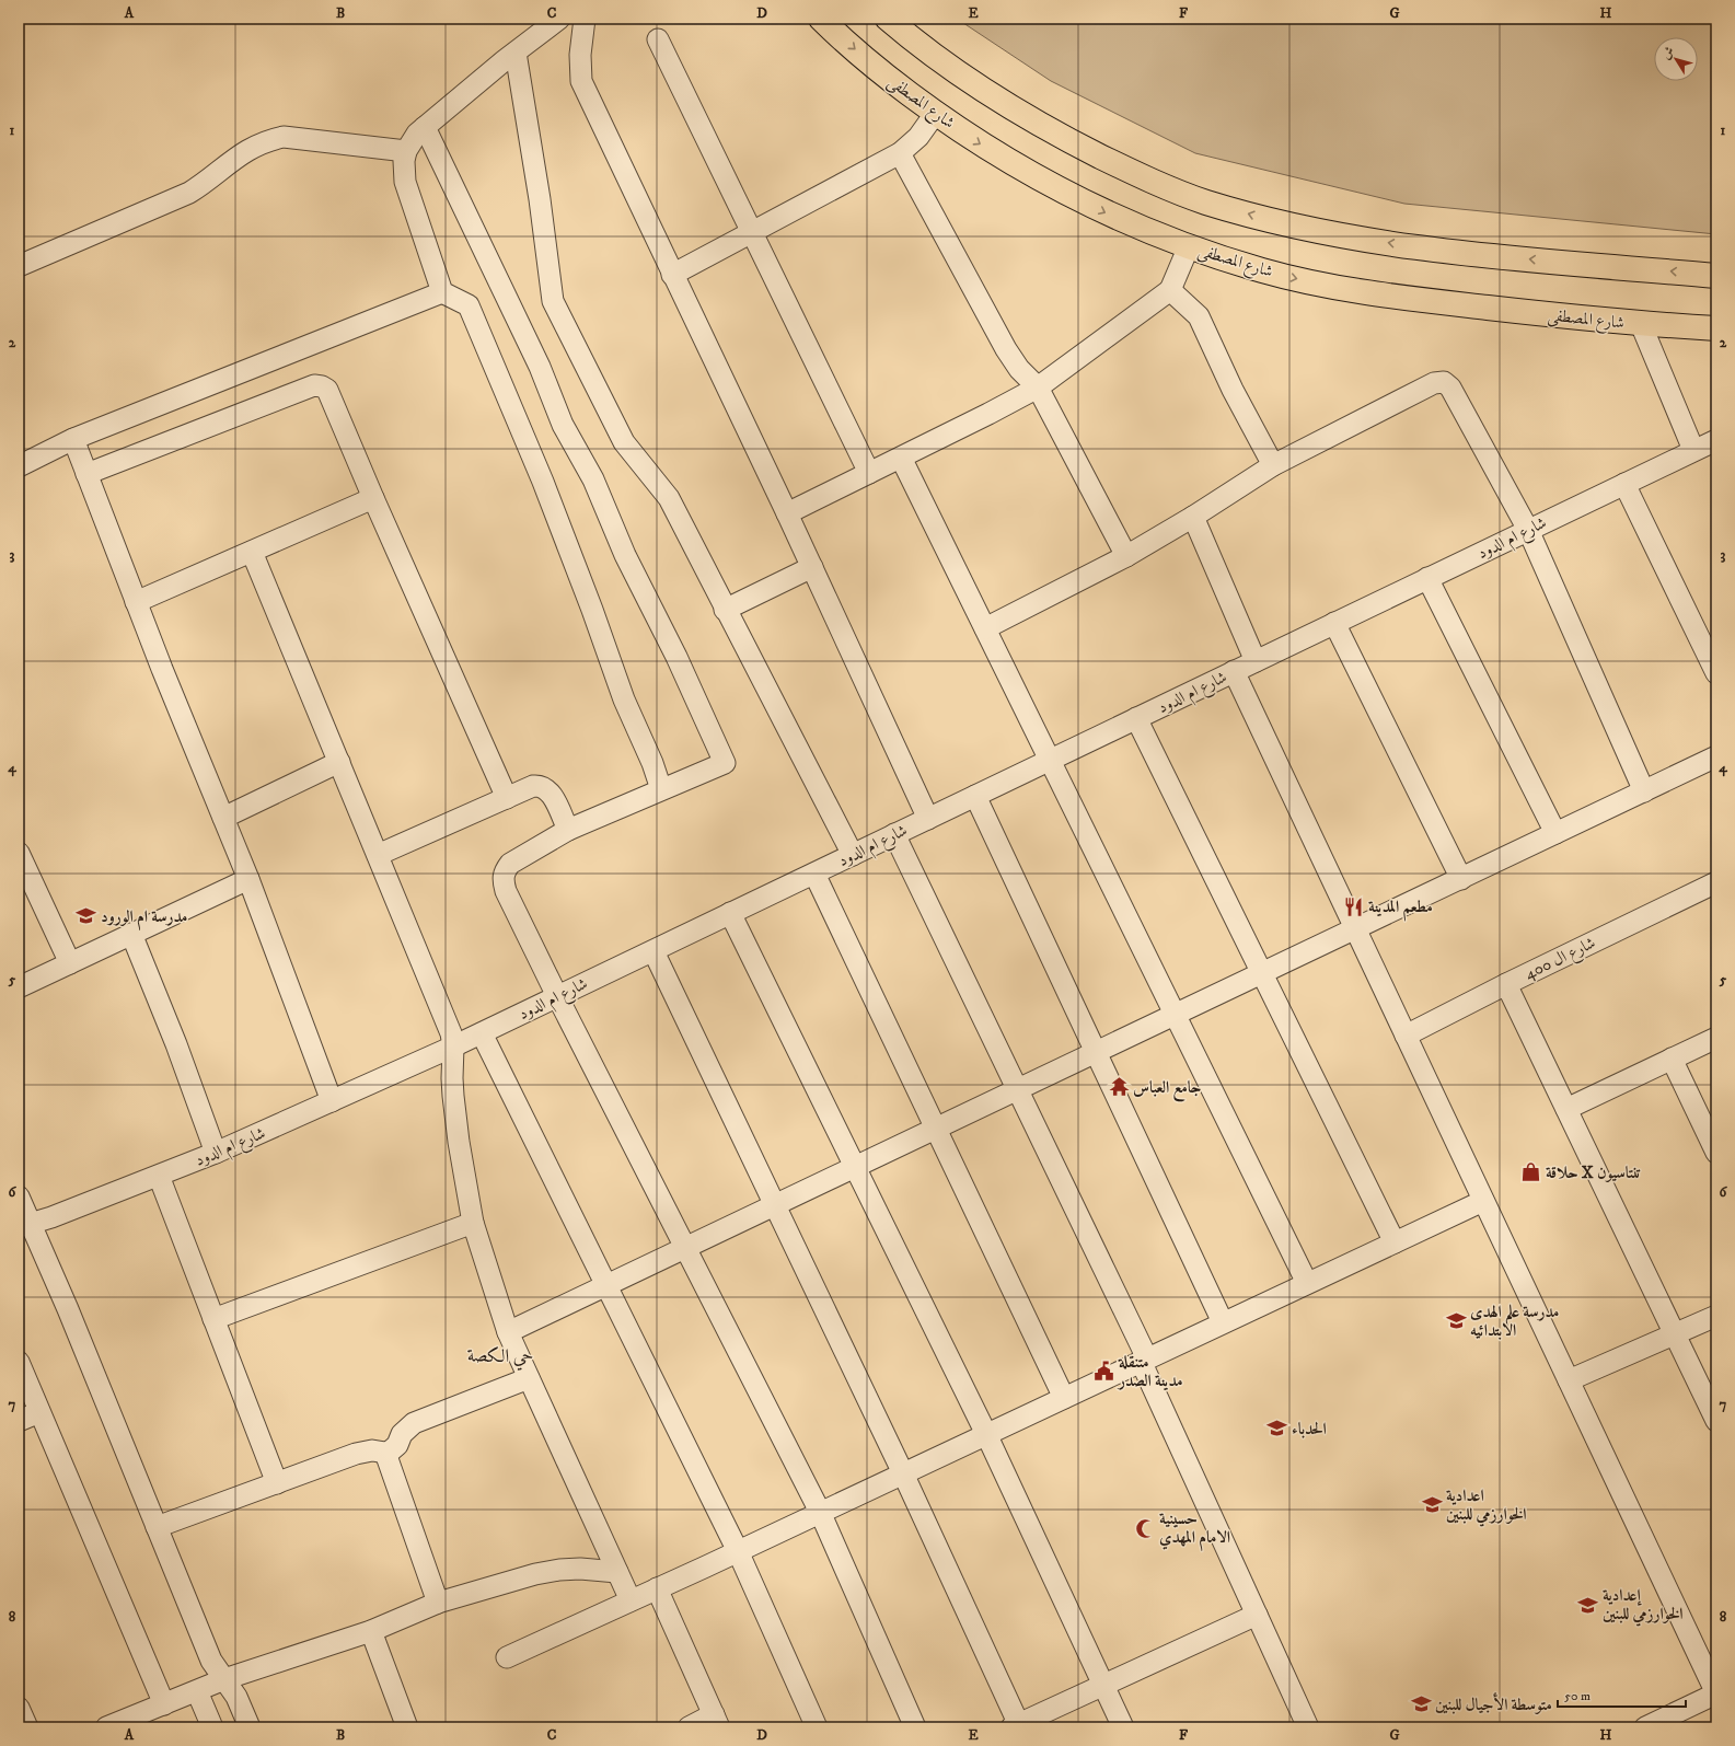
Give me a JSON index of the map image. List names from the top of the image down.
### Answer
{
  "streets": {
    "highway": ["شارع المصطفى"],
    "street": ["شارع ام الدود", "شارع ال 400"]
  },
  "districts": ["حي الكصة"],
  "places": {
    "restaurant": ["مطعم المدينة"],
    "school or university": [
      "مدرسة ام الورود",
      "مدرسة علم الهدى الابتدائيه",
      "الحدباء",
      "اعدادية الخوارزمي للبنين",
      "إعدادية الخوارزمي للبنين",
      "متوسطة الأجيال للبنين"
    ],
    "temple": ["جامع العباس"],
    "shop": ["حلاقة X تنتاسيون"],
    "public building": ["متنقلة مدينة الصدر"],
    "mosque": ["حسينية الامام المهدي"]
  },
  "scale_bar": "50 m",
  "north": "top left",
  "grid": {
    "columns": [
      "A",
      "B",
      "C",
      "D",
      "E",
      "F",
      "G",
      "H"
    ],
    "rows": [
      "1",
      "2",
      "3",
      "4",
      "5",
      "6",
      "7",
      "8"
    ]
  }
}
